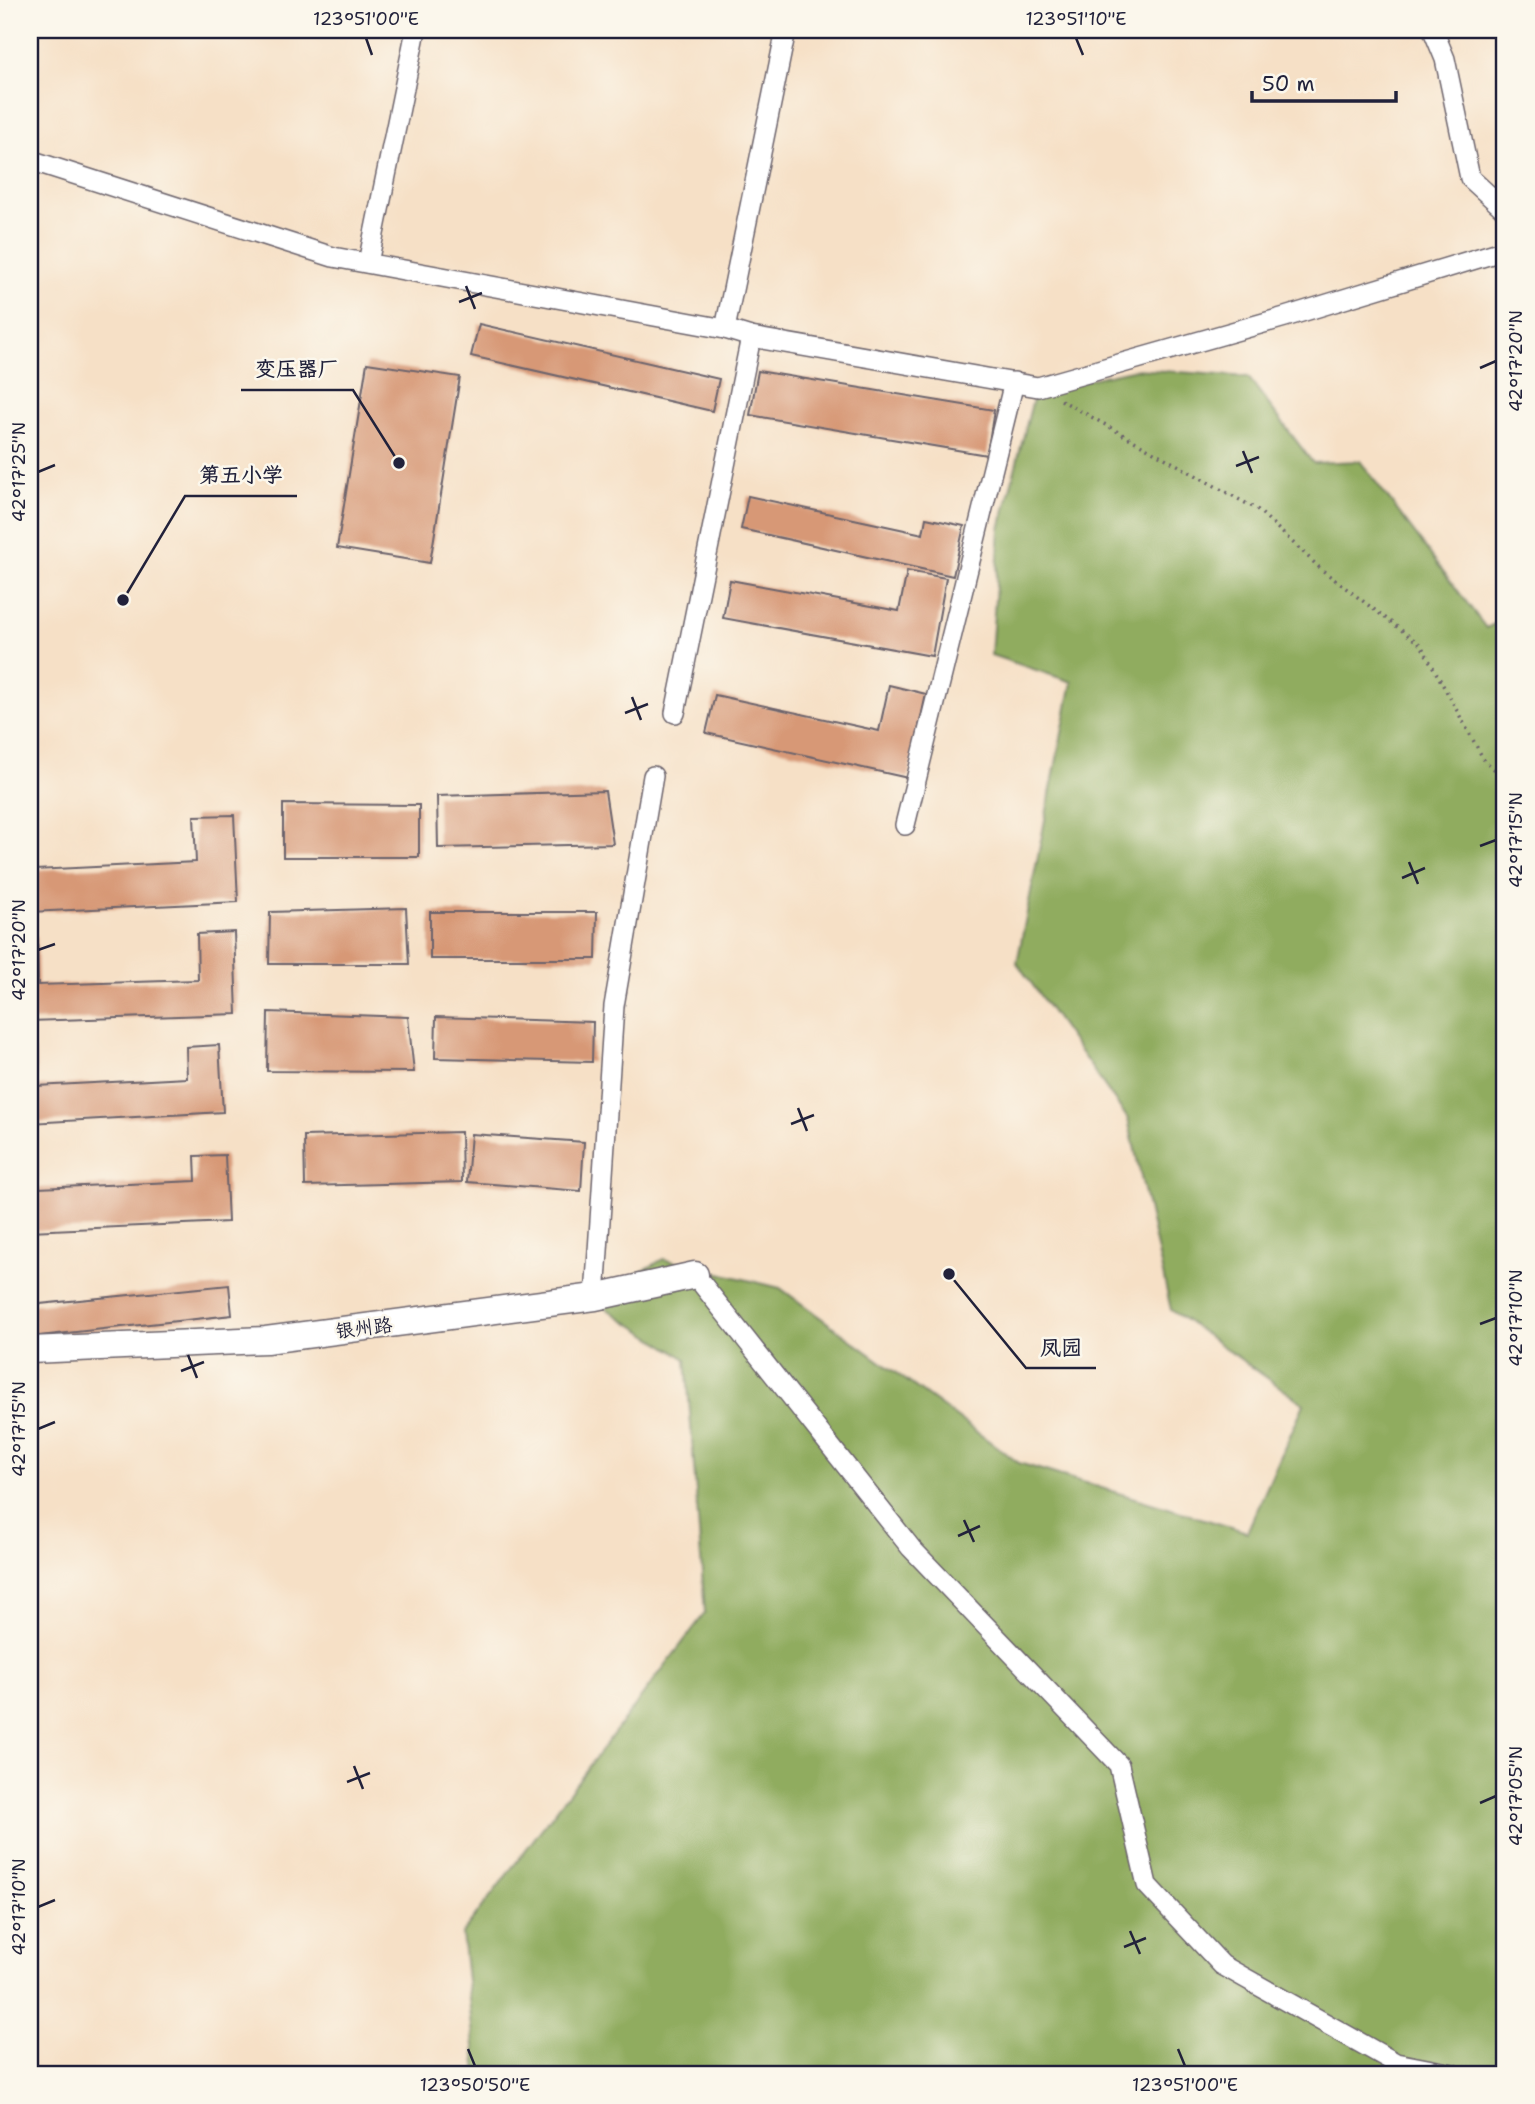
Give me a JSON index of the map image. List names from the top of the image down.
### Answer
{
  "streets": {
    "main road": ["银州路"]
  },
  "places": ["变压器厂", "第五小学", "凤园"],
  "scale_bar": "50 m",
  "coordinates": [
    "123°51'00\"E",
    "123°51'10\"E",
    "42°17'20\"N",
    "42°17'25\"N",
    "42°17'15\"N",
    "42°17'10\"N",
    "42°17'05\"N",
    "123°50'50\"E"
  ]
}
